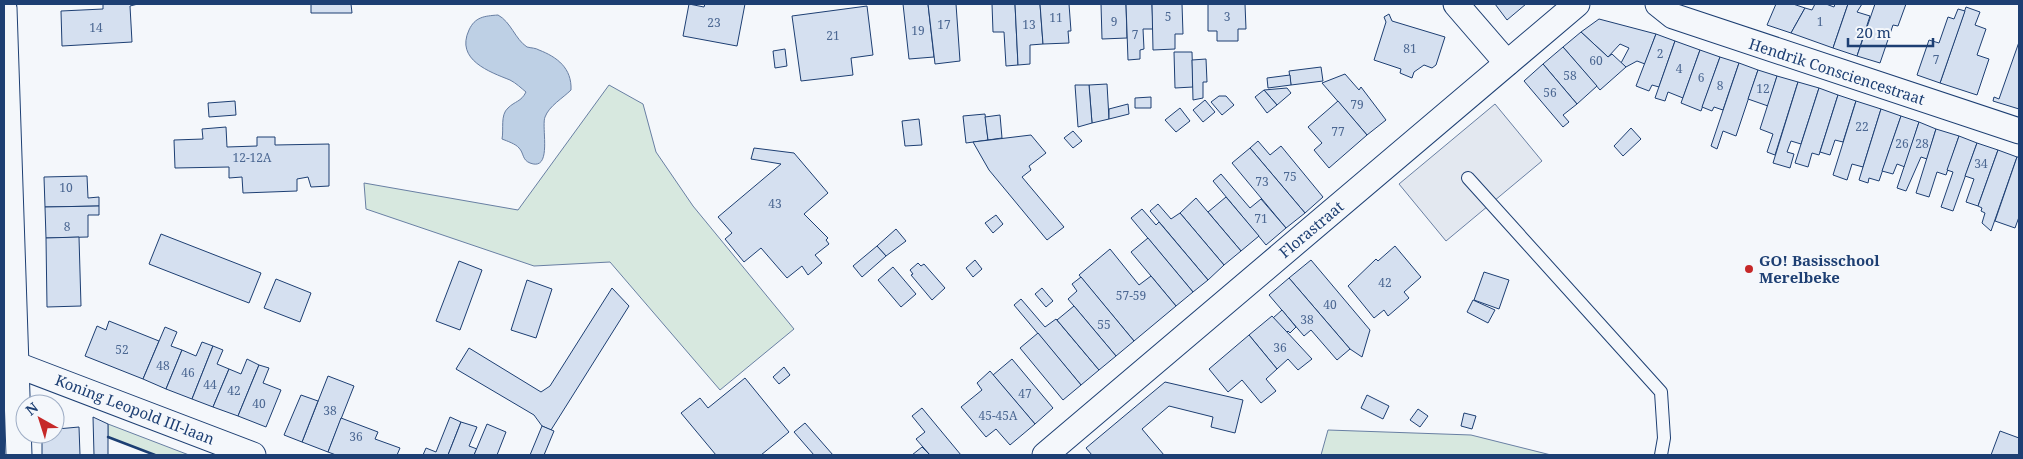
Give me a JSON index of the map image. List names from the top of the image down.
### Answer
{
  "streets": {
    "street": ["Hendrik Consciencestraat", "Florastraat", "Koning Leopold III-laan"]
  },
  "places": ["GO! Basisschool Merelbeke"],
  "house_numbers": [
    "5",
    "3",
    "11",
    "9",
    "1",
    "23",
    "17",
    "13",
    "14",
    "19",
    "7",
    "21",
    "81",
    "2",
    "7",
    "60",
    "4",
    "58",
    "6",
    "8",
    "12",
    "56",
    "79",
    "22",
    "77",
    "26",
    "28",
    "12-12A",
    "34",
    "75",
    "73",
    "10",
    "43",
    "71",
    "8",
    "42",
    "57-59",
    "40",
    "38",
    "55",
    "36",
    "52",
    "48",
    "46",
    "44",
    "42",
    "47",
    "40",
    "38",
    "45-45A",
    "36"
  ],
  "scale_bar": "20 m",
  "north": "top left"
}
